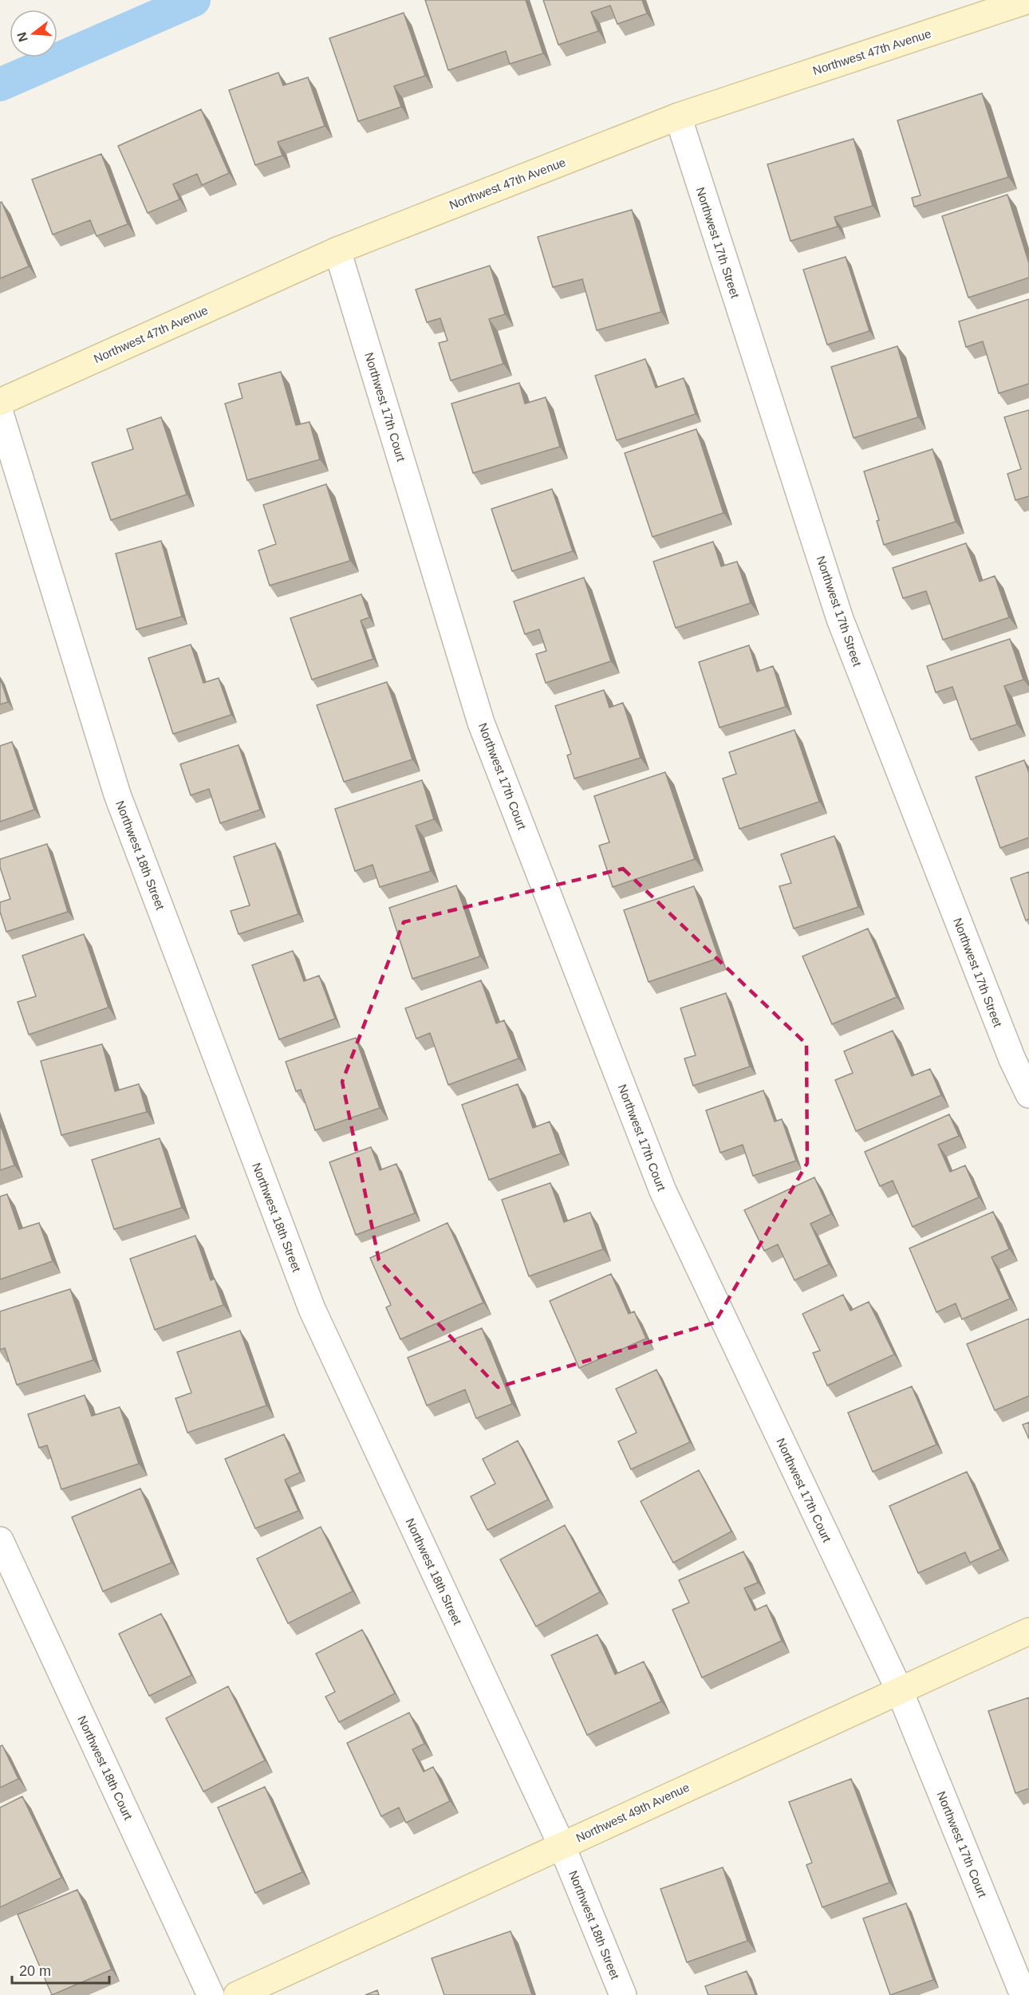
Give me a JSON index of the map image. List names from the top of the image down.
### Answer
{
  "streets": {
    "street": [
      "Northwest 47th Avenue",
      "Northwest 17th Street",
      "Northwest 17th Court",
      "Northwest 18th Street",
      "Northwest 18th Court",
      "Northwest 49th Avenue"
    ]
  },
  "crossings": [
    ["Northwest 47th Avenue", "Northwest 17th Street"],
    ["Northwest 47th Avenue", "Northwest 17th Court"],
    ["Northwest 17th Court", "Northwest 49th Avenue"],
    ["Northwest 18th Street", "Northwest 49th Avenue"]
  ],
  "scale_bar": "20 m",
  "north": "left"
}
